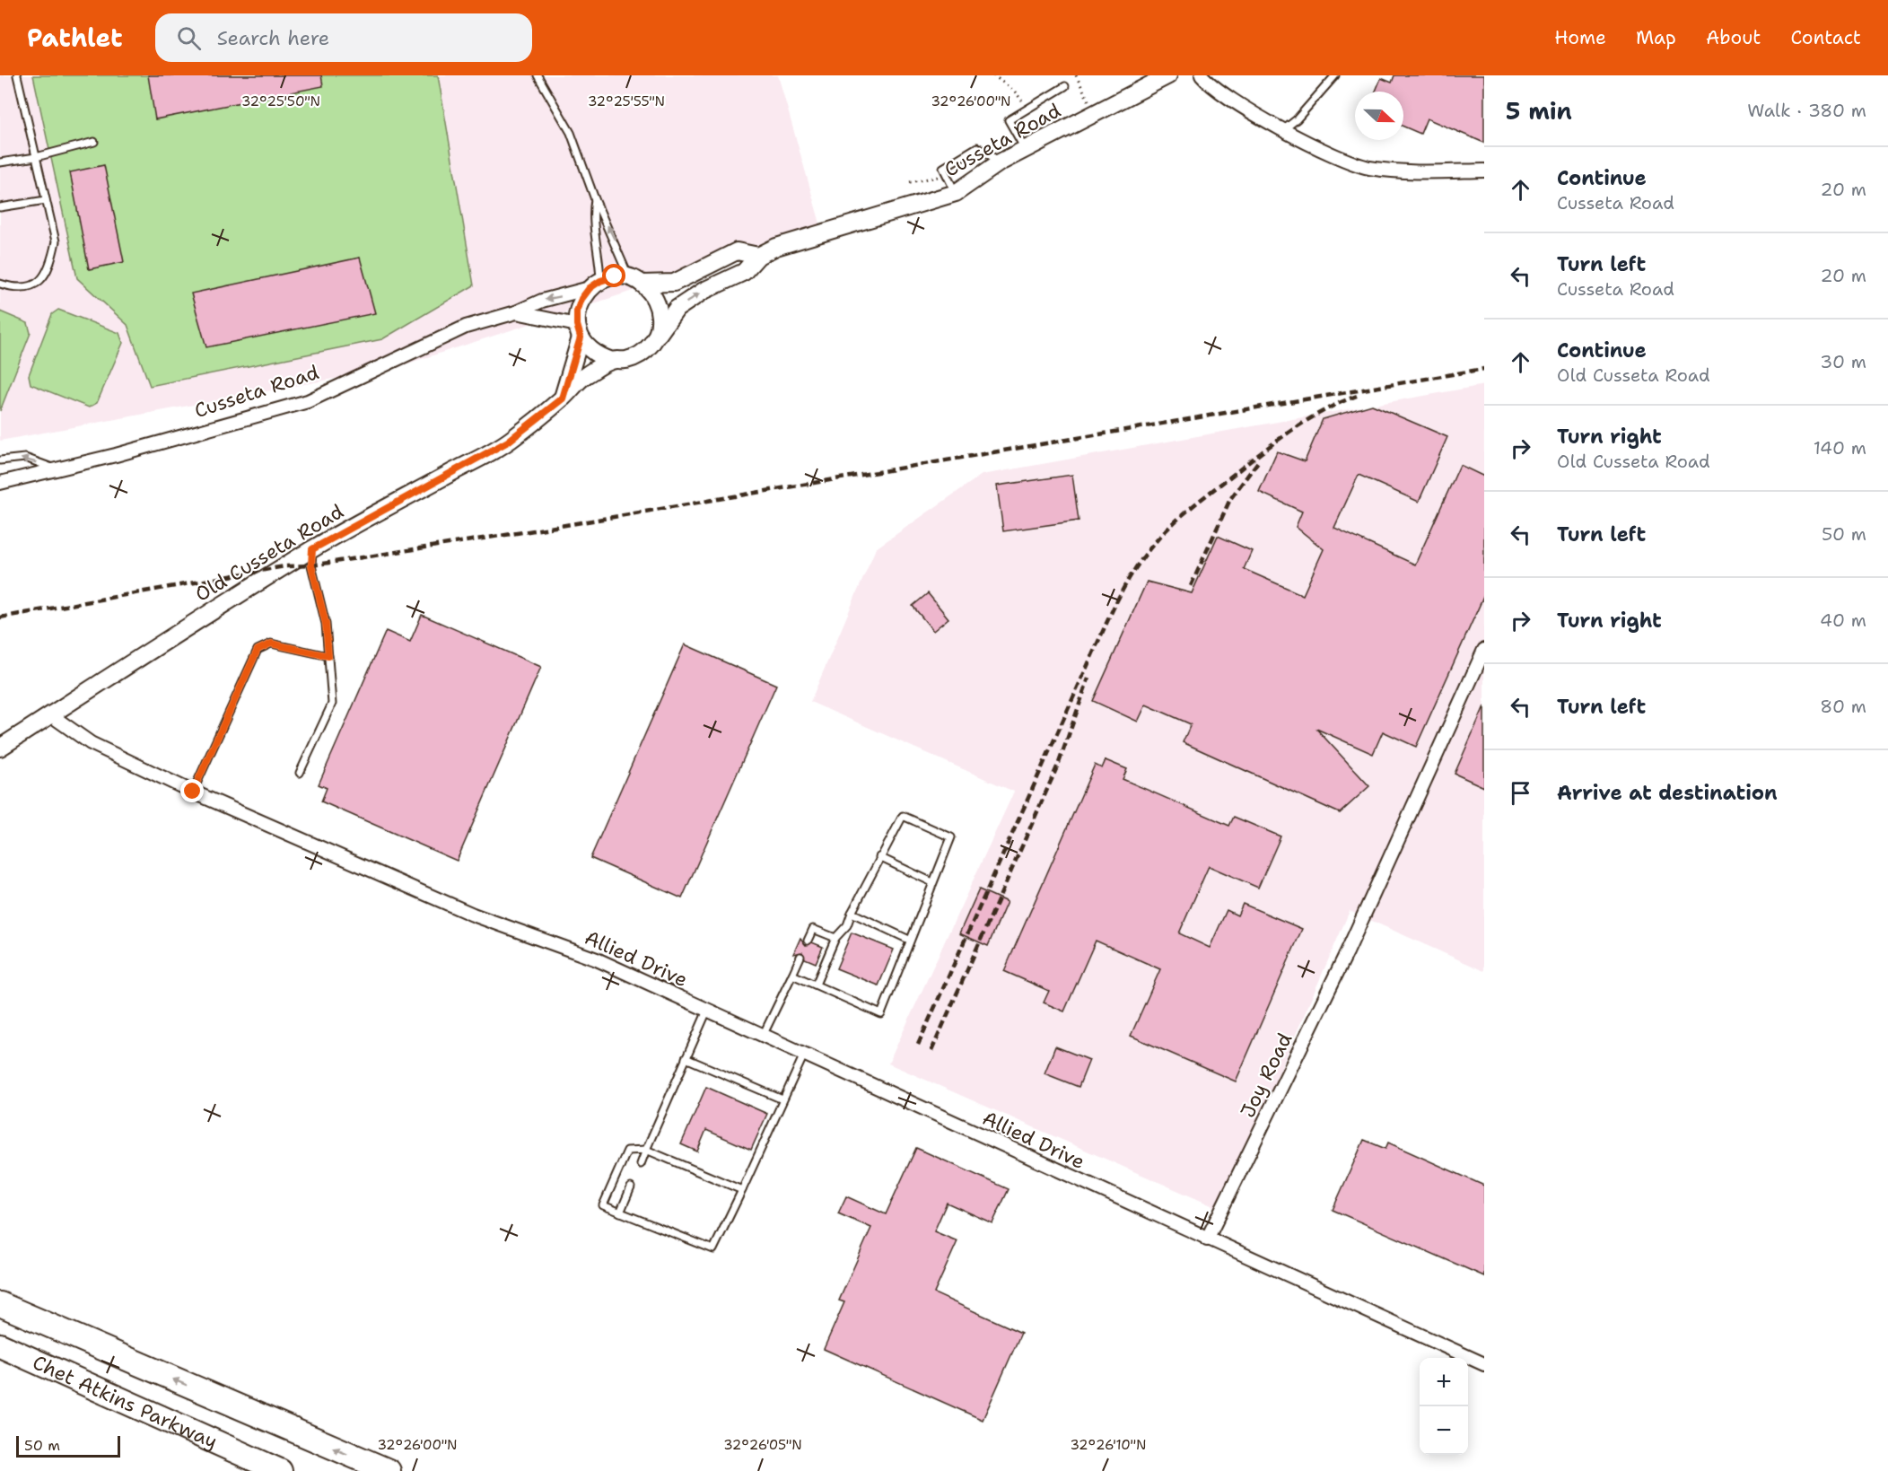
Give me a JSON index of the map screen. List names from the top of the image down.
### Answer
{
  "streets": {
    "highway": ["Chet Atkins Parkway"],
    "street": [
      "Cusseta Road",
      "Old Cusseta Road",
      "Allied Drive",
      "Joy Road"
    ]
  },
  "crossings": [
    ["Cusseta Road", "Old Cusseta Road"],
    ["Old Cusseta Road", "Allied Drive"],
    ["Allied Drive", "Joy Road"]
  ],
  "scale_bar": "50 m",
  "north": "right",
  "page": {
    "header": "Pathlet",
    "search": "Search here",
    "nav": [
      "Home",
      "Map",
      "About",
      "Contact"
    ],
    "heading": ["5 min", "Walk · 380 m"],
    "list": [
      ["Continue", "Cusseta Road", "20 m"],
      ["Turn left", "Cusseta Road", "20 m"],
      ["Continue", "Old Cusseta Road", "30 m"],
      ["Turn right", "Old Cusseta Road", "140 m"],
      ["Turn left", "50 m"],
      ["Turn right", "40 m"],
      ["Turn left", "80 m"],
      "Arrive at destination"
    ],
    "map_buttons": ["+", "−"],
    "scale": "50 m"
  },
  "coordinates": [
    "32°25'50\"N",
    "32°25'55\"N",
    "32°26'00\"N",
    "32°26'05\"N",
    "32°26'10\"N"
  ]
}
